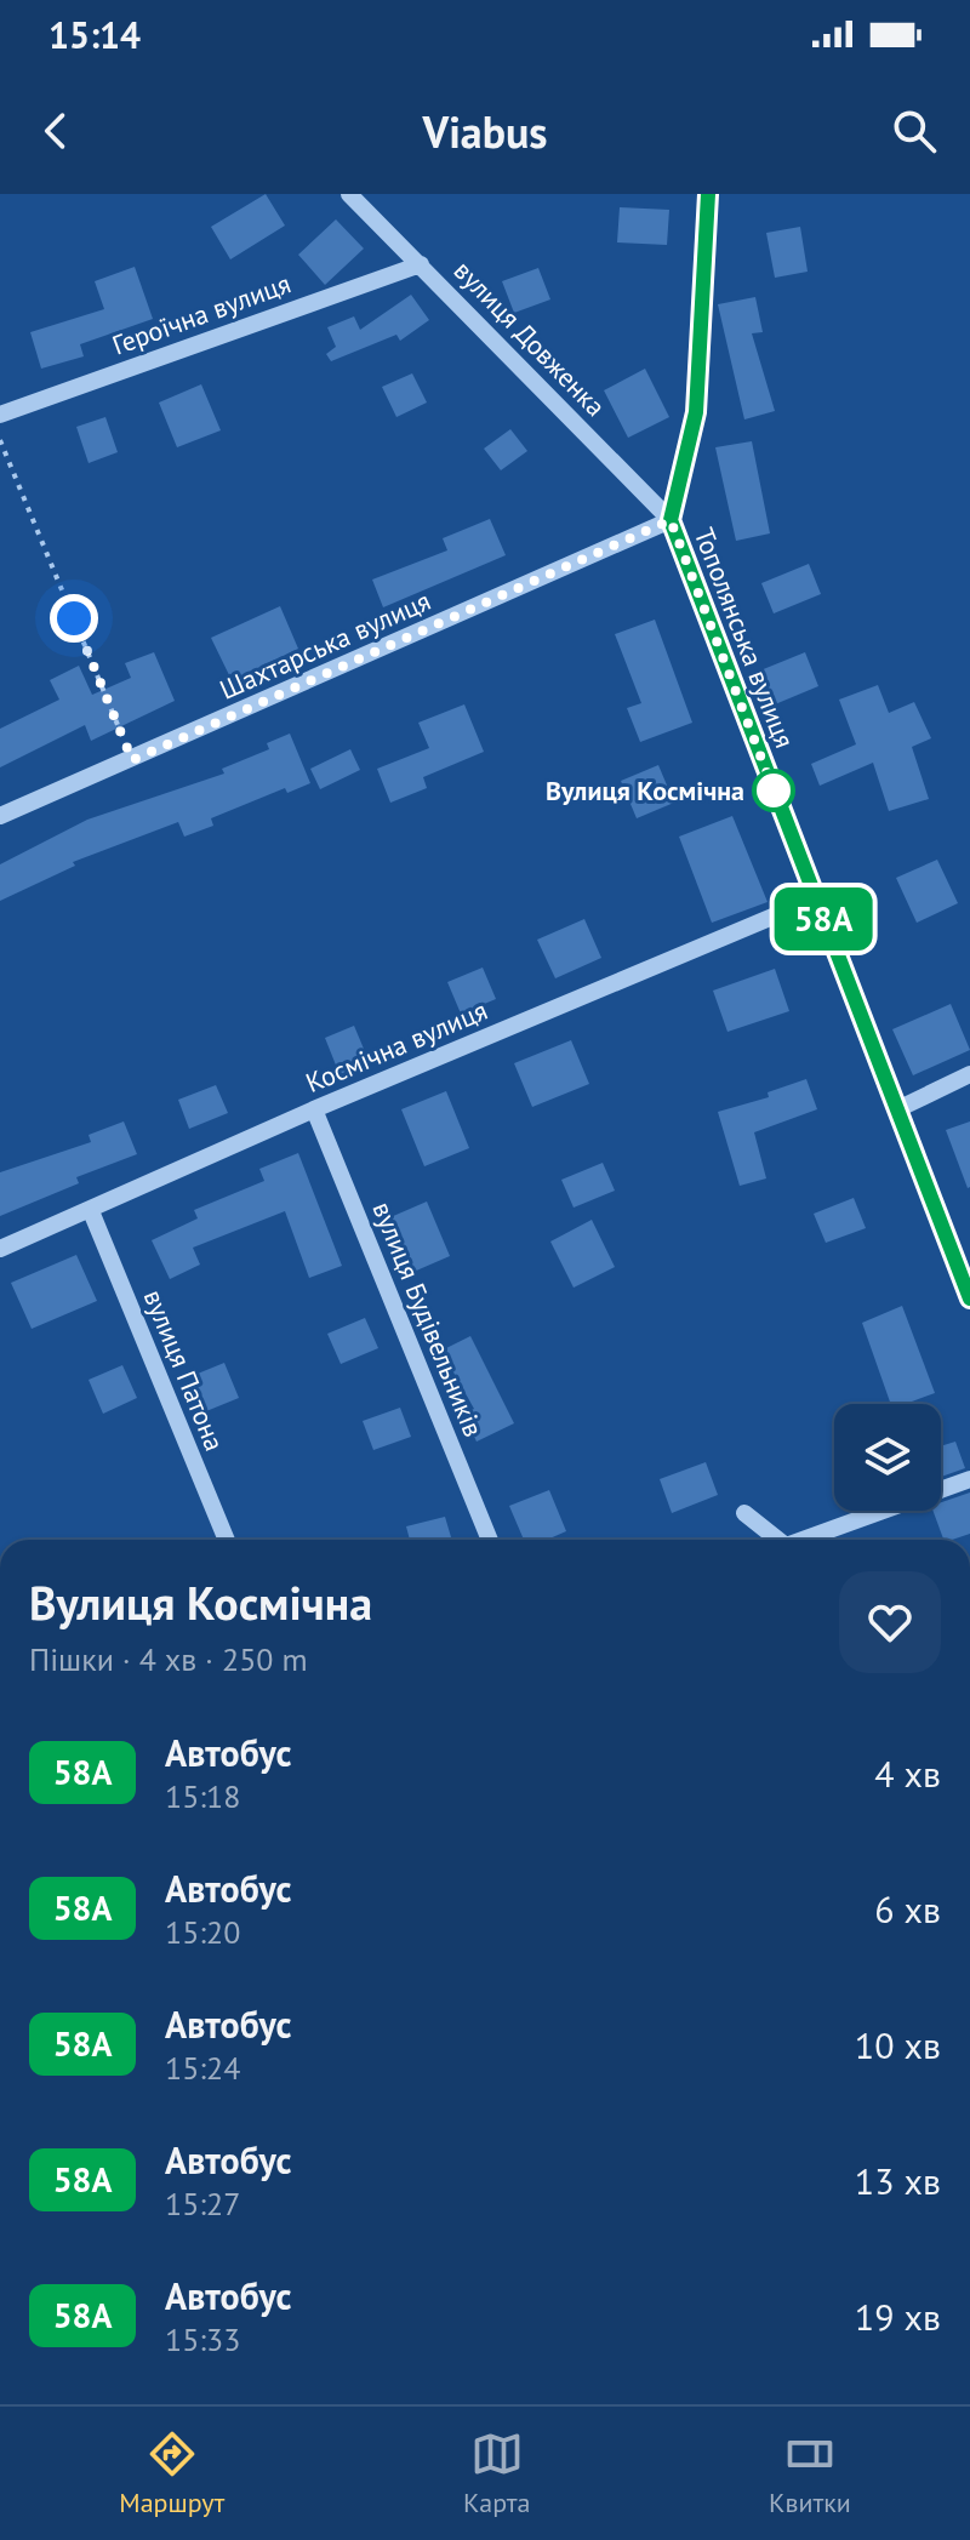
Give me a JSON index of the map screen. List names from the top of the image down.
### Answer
{
  "streets": {
    "street": [
      "Героїчна вулиця",
      "вулиця Довженка",
      "Тополянська вулиця",
      "Шахтарська вулиця",
      "Космічна вулиця",
      "вулиця Будівельників",
      "вулиця Патона"
    ]
  },
  "crossings": [
    ["Героїчна вулиця", "вулиця Довженка"],
    ["вулиця Довженка", "Тополянська вулиця"],
    ["вулиця Довженка", "Шахтарська вулиця"],
    ["Тополянська вулиця", "Шахтарська вулиця"],
    ["Тополянська вулиця", "Космічна вулиця"],
    ["Космічна вулиця", "вулиця Будівельників"],
    ["Космічна вулиця", "вулиця Патона"]
  ],
  "places": ["Вулиця Космічна"],
  "lines": ["bus line 58А"],
  "page": {
    "status": "15:14",
    "header": "Viabus",
    "on_map": "58А",
    "heading": ["Вулиця Космічна", "Пішки · 4 хв · 250 m"],
    "list": [
      {
        "mark": "58А",
        "name": "Автобус",
        "note": "15:18",
        "value": "4 хв"
      },
      {
        "mark": "58А",
        "name": "Автобус",
        "note": "15:20",
        "value": "6 хв"
      },
      {
        "mark": "58А",
        "name": "Автобус",
        "note": "15:24",
        "value": "10 хв"
      },
      {
        "mark": "58А",
        "name": "Автобус",
        "note": "15:27",
        "value": "13 хв"
      },
      {
        "mark": "58А",
        "name": "Автобус",
        "note": "15:33",
        "value": "19 хв"
      }
    ],
    "tabs": ["Маршрут", "Карта", "Квитки"]
  }
}
